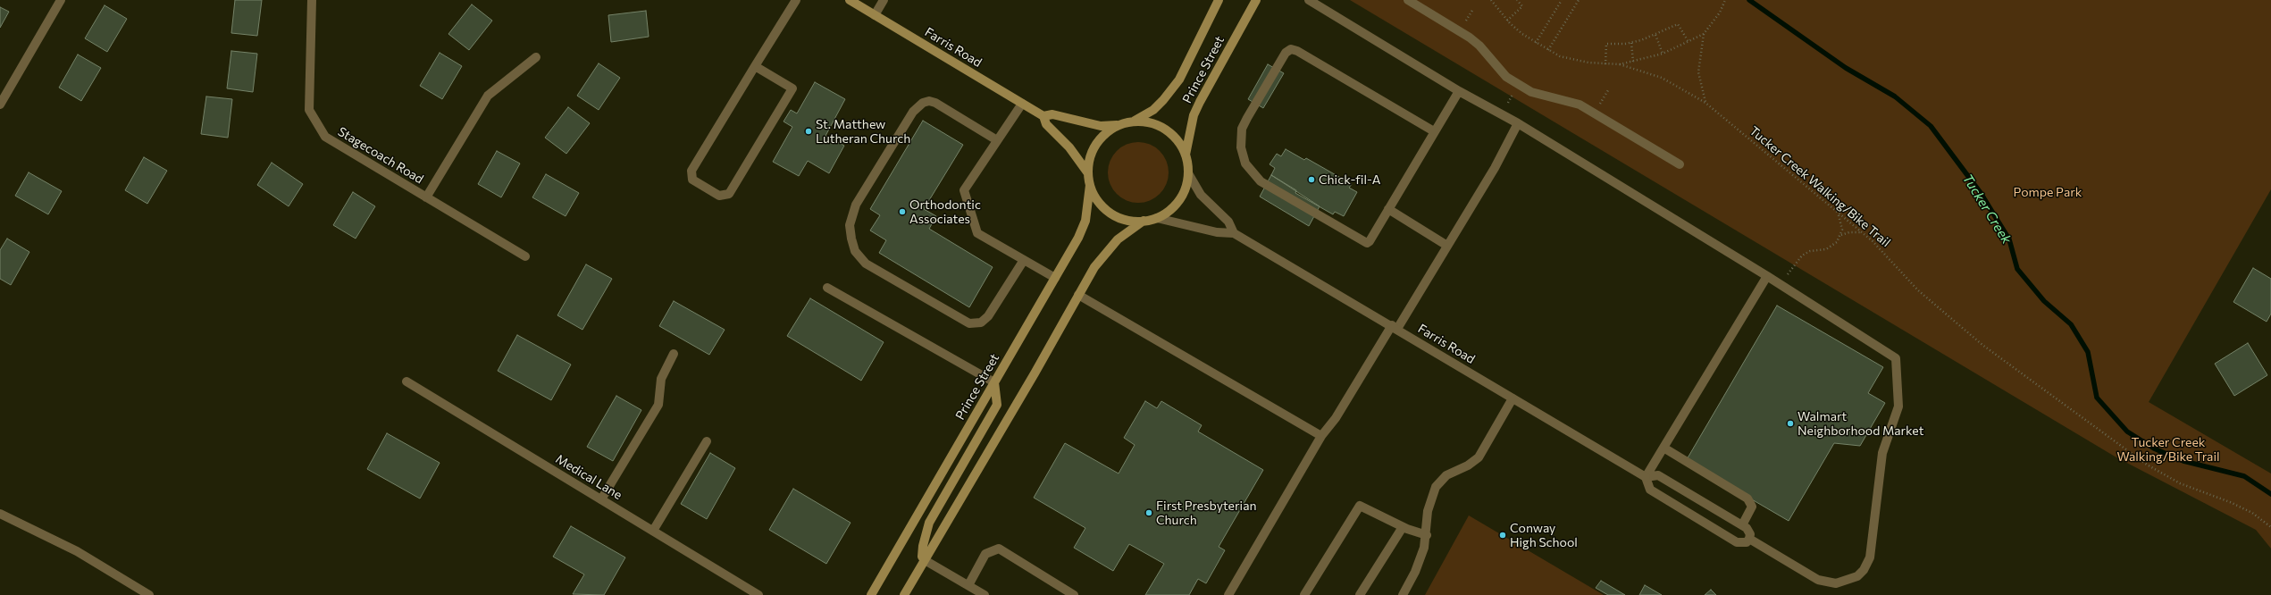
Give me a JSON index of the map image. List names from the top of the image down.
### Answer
{
  "streets": {
    "main road": ["Farris Road", "Prince Street"],
    "street": ["Stagecoach Road", "Medical Lane"],
    "path": ["Tucker Creek Walking/Bike Trail"]
  },
  "crossings": [
    ["Farris Road", "Prince Street"]
  ],
  "water": ["Tucker Creek"],
  "parks": ["Pompe Park", "Tucker Creek Walking/Bike Trail"],
  "places": [
    "St. Matthew Lutheran Church",
    "Chick-fil-A",
    "Orthodontic Associates",
    "Walmart Neighborhood Market",
    "First Presbyterian Church",
    "Conway High School"
  ]
}
